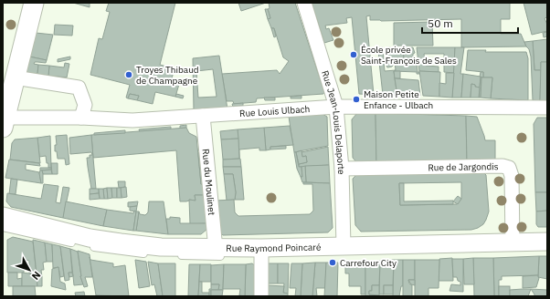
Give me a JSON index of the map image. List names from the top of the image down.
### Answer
{
  "streets": {
    "street": [
      "Rue Louis Ulbach",
      "Rue Jean-Louis Delaporte",
      "Rue de Jargondis",
      "Rue du Moulinet",
      "Rue Raymond Poincaré"
    ]
  },
  "crossings": [
    ["Rue Louis Ulbach", "Rue Jean-Louis Delaporte"],
    ["Rue Louis Ulbach", "Rue du Moulinet"],
    ["Rue Jean-Louis Delaporte", "Rue de Jargondis"],
    ["Rue Jean-Louis Delaporte", "Rue Raymond Poincaré"],
    ["Rue de Jargondis", "Rue Raymond Poincaré"],
    ["Rue du Moulinet", "Rue Raymond Poincaré"]
  ],
  "places": [
    "École privée Saint-François de Sales",
    "Troyes Thibaud de Champagne",
    "Maison Petite Enfance - Ulbach",
    "Carrefour City"
  ],
  "scale_bar": "50 m",
  "north": "bottom right"
}
